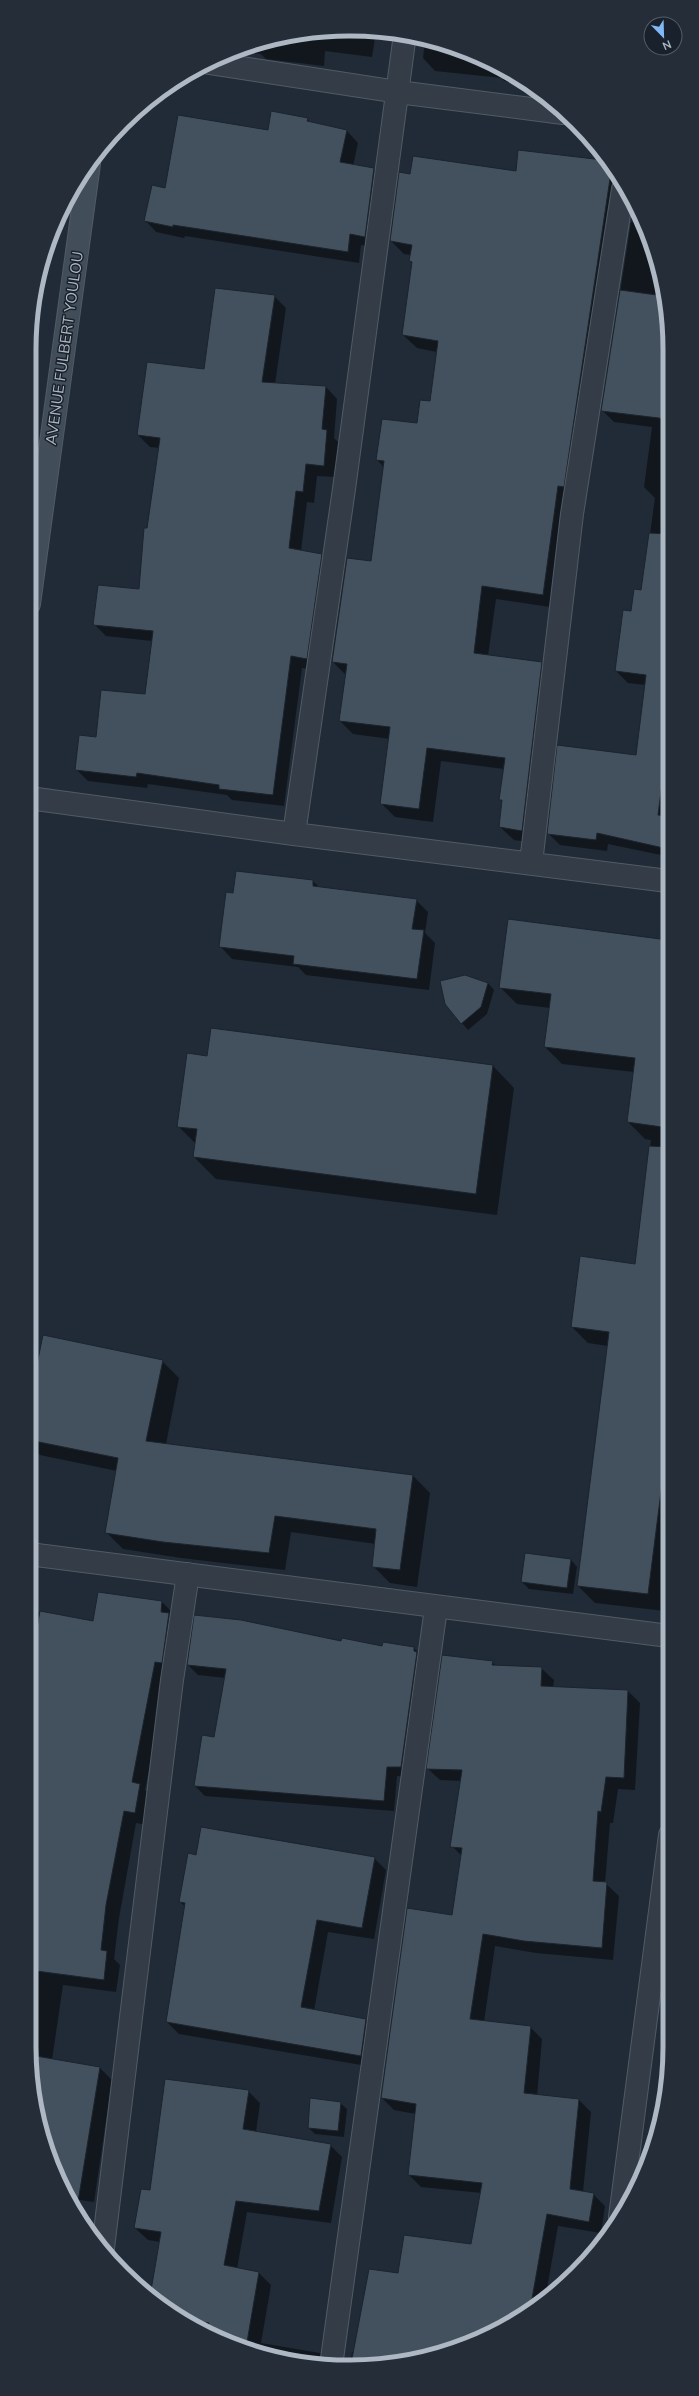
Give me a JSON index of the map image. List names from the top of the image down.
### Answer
{
  "streets": {
    "main road": ["AVENUE FULBERT YOULOU"]
  },
  "north": "bottom right"
}
